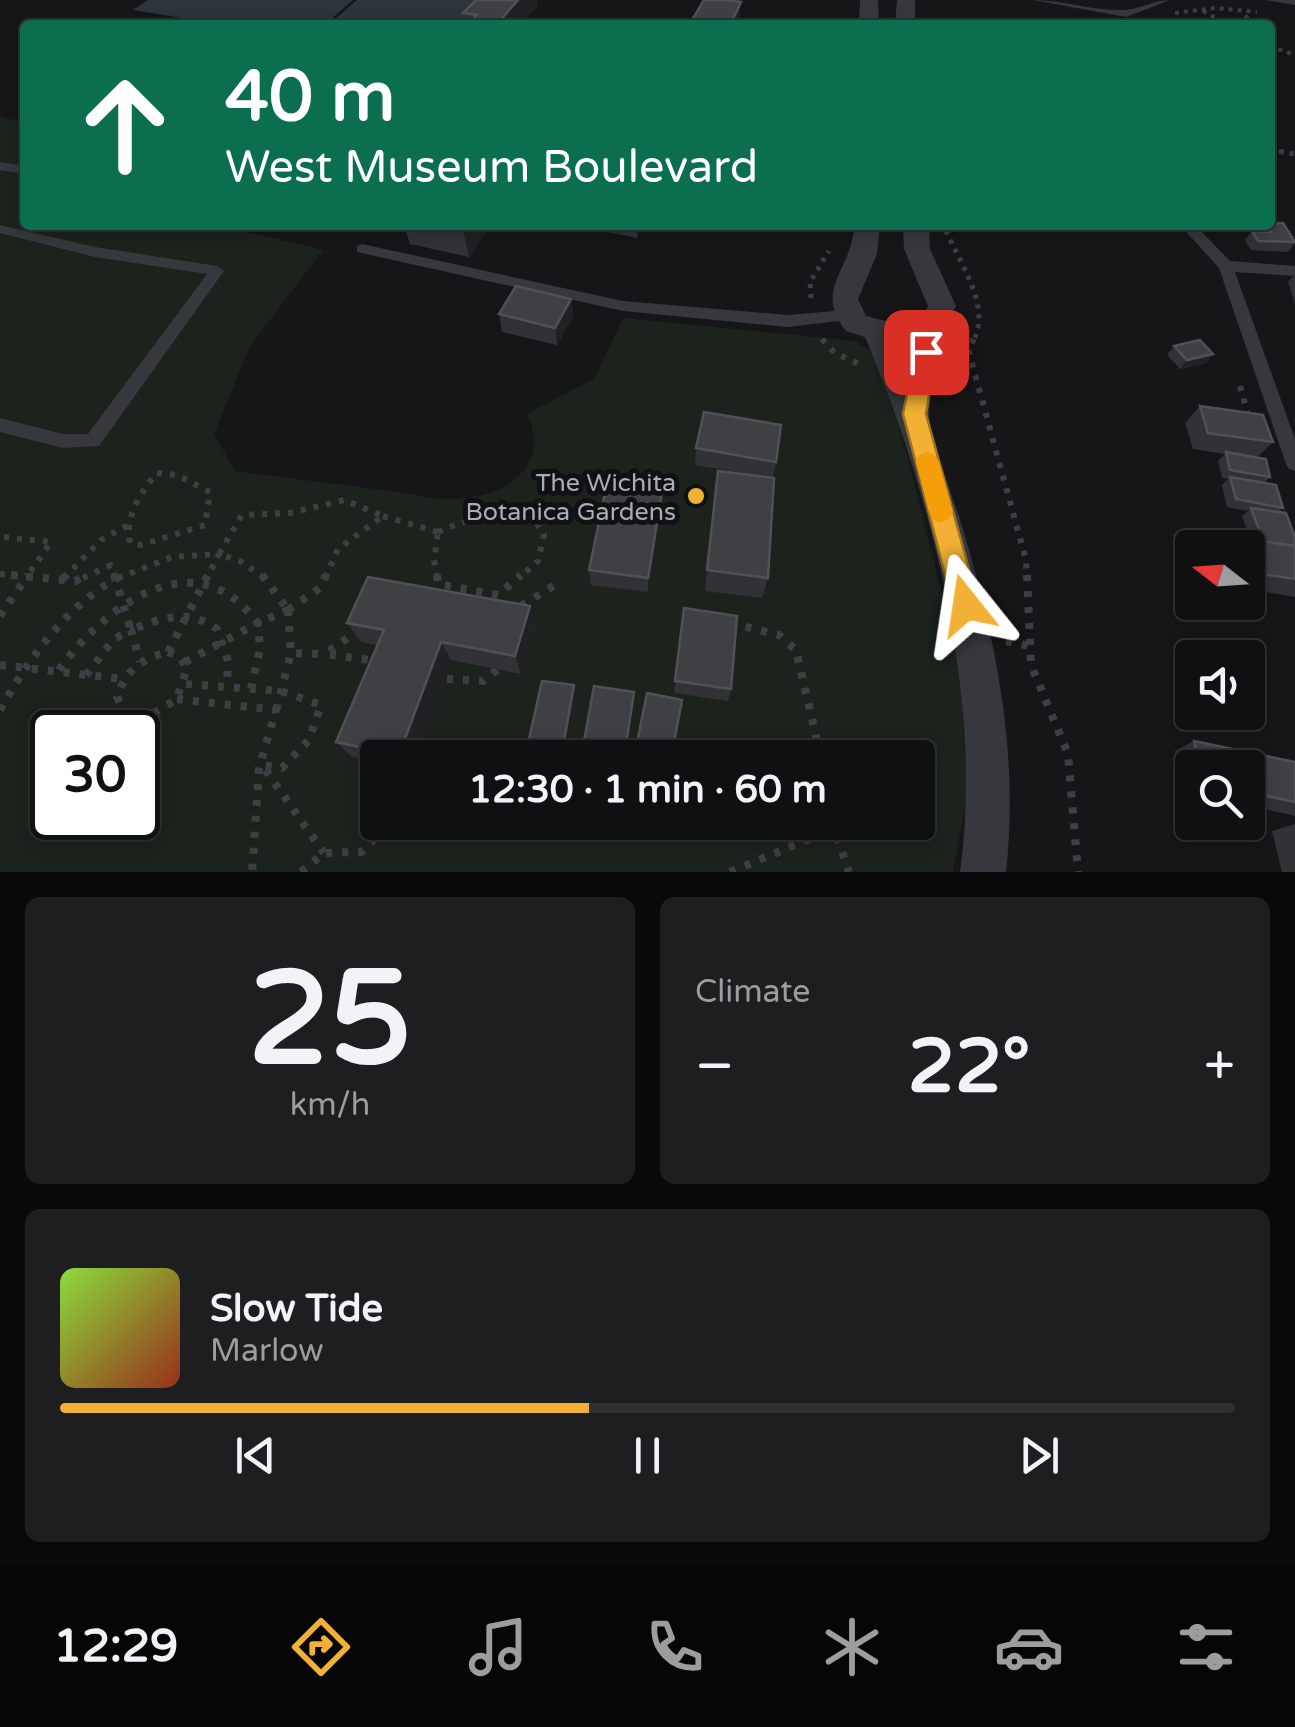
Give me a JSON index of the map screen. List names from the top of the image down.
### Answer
{
  "places": ["The Wichita Botanica Gardens"],
  "north": "left",
  "page": {
    "turn": ["40 m", "West Museum Boulevard"],
    "limit": "30",
    "trip": "12:30 · 1 min · 60 m",
    "tile": [
      ["25", "km/h"],
      "Climate"
    ],
    "heat": ["−", "22°", "+"],
    "song": ["Slow Tide", "Marlow"],
    "tabs": "12:29"
  }
}
